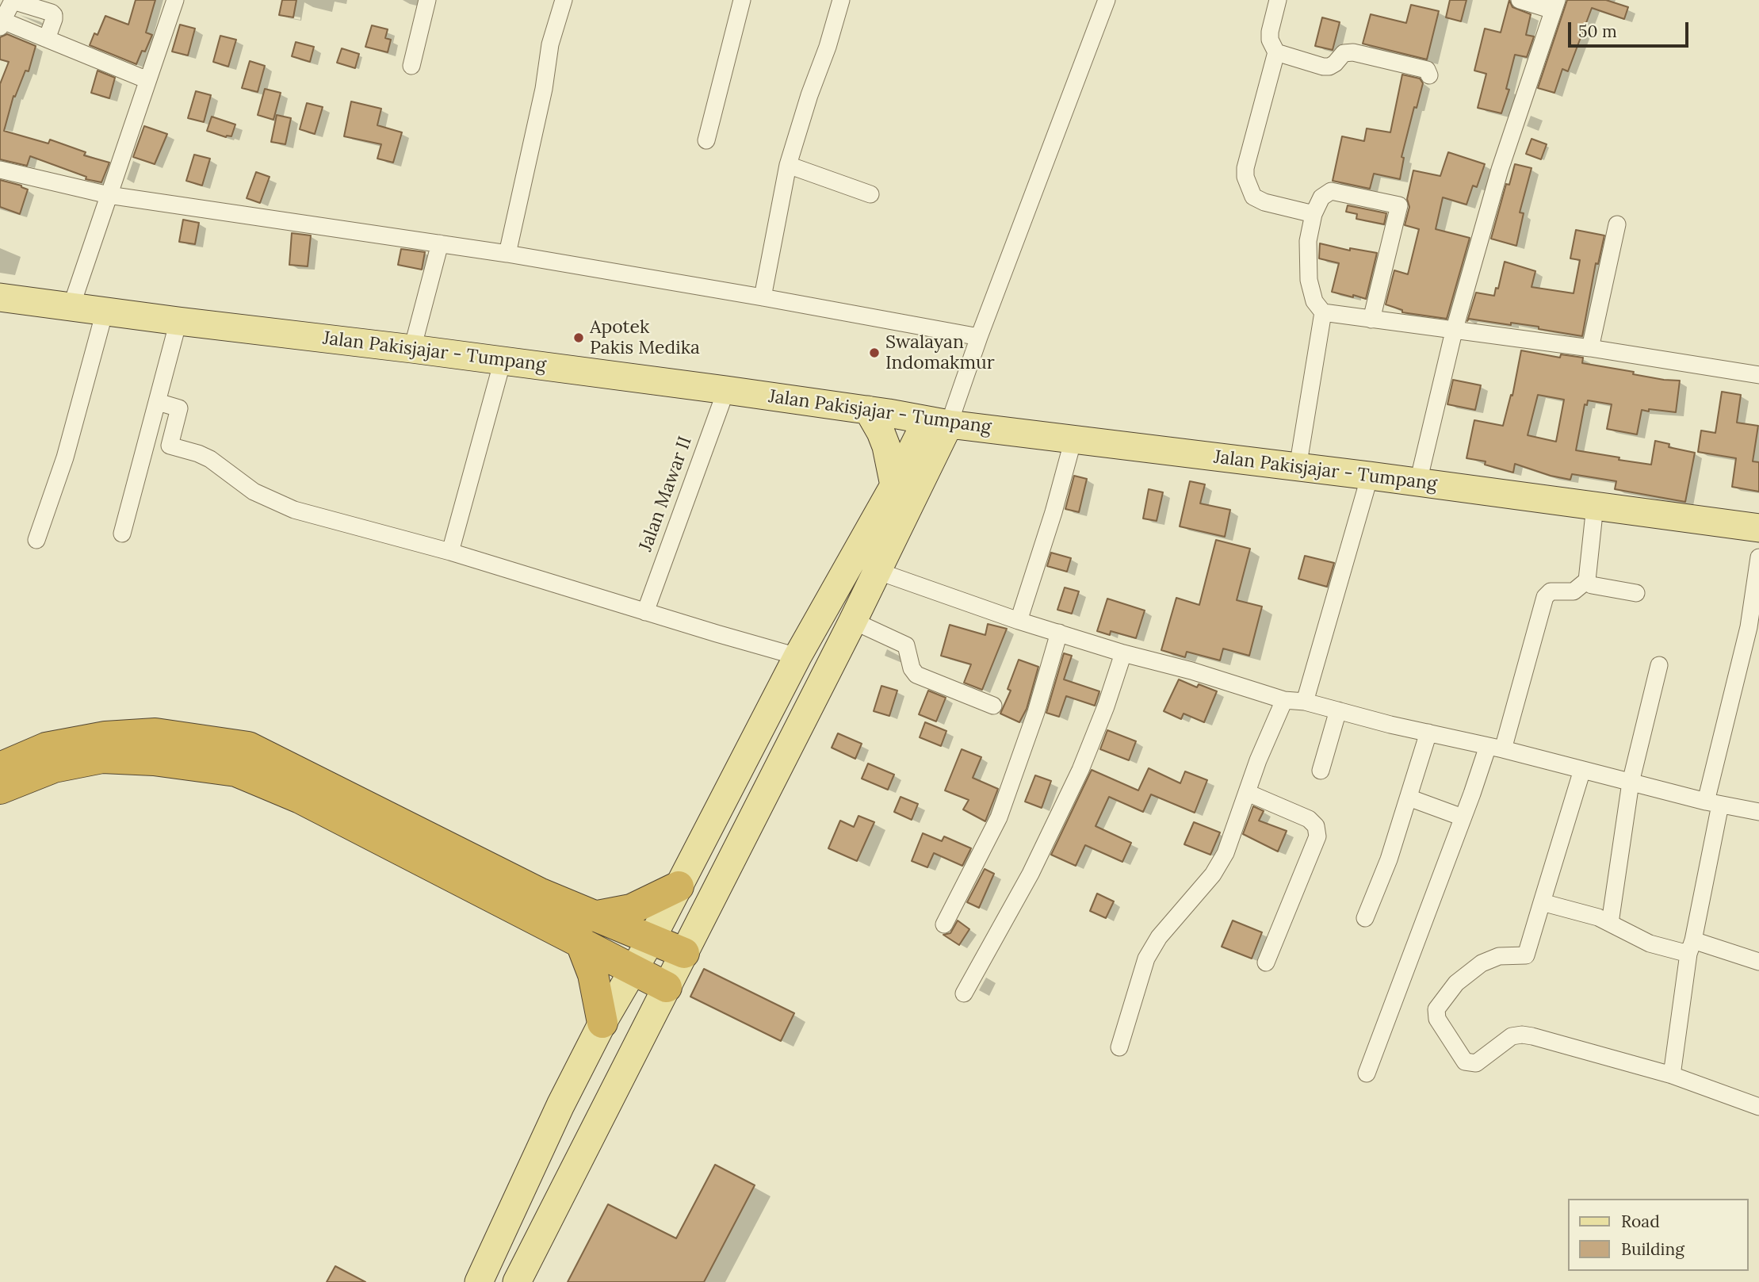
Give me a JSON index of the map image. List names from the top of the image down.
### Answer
{
  "streets": {
    "main road": ["Jalan Pakisjajar - Tumpang"],
    "street": ["Jalan Mawar II"]
  },
  "crossings": [
    ["Jalan Pakisjajar - Tumpang", "Jalan Mawar II"]
  ],
  "places": ["Apotek Pakis Medika", "Swalayan Indomakmur"],
  "legend": ["Road", "Building"],
  "scale_bar": "50 m"
}
